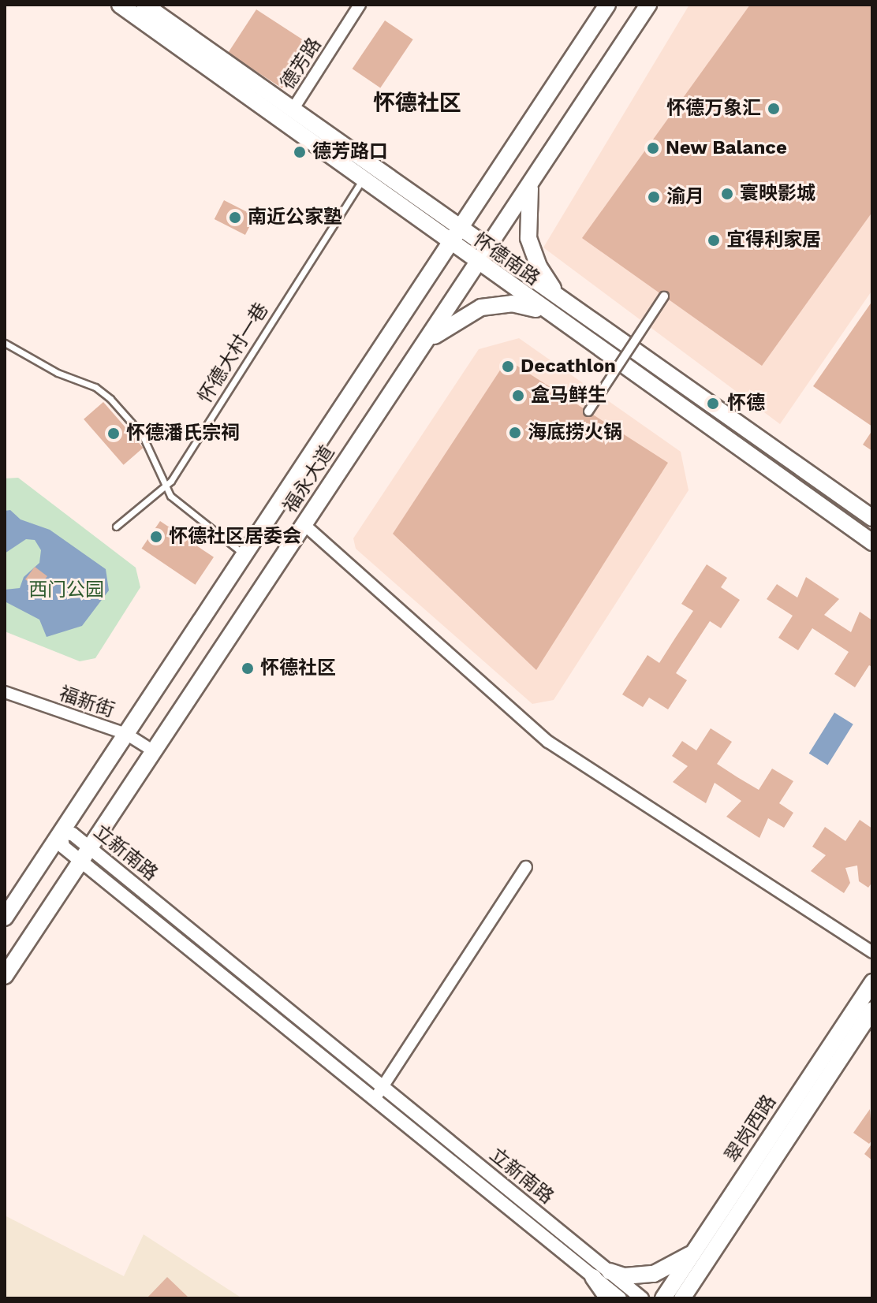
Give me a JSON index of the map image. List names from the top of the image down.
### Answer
{
  "streets": {
    "main road": ["怀德南路", "福永大道", "翠岗西路"],
    "street": ["德芳路", "福新街", "立新南路"],
    "lane": ["怀德大村一巷"]
  },
  "crossings": [
    ["德芳路", "怀德南路"],
    ["怀德南路", "怀德大村一巷"],
    ["怀德南路", "福永大道"],
    ["福永大道", "福新街"],
    ["福永大道", "立新南路"]
  ],
  "districts": ["怀德社区"],
  "parks": ["西门公园"],
  "places": [
    "怀德万象汇",
    "New Balance",
    "德芳路口",
    "寰映影城",
    "渝月",
    "南近公家塾",
    "宜得利家居",
    "Decathlon",
    "盒马鲜生",
    "怀德",
    "海底捞火锅",
    "怀德潘氏宗祠",
    "怀德社区居委会",
    "怀德社区"
  ]
}
